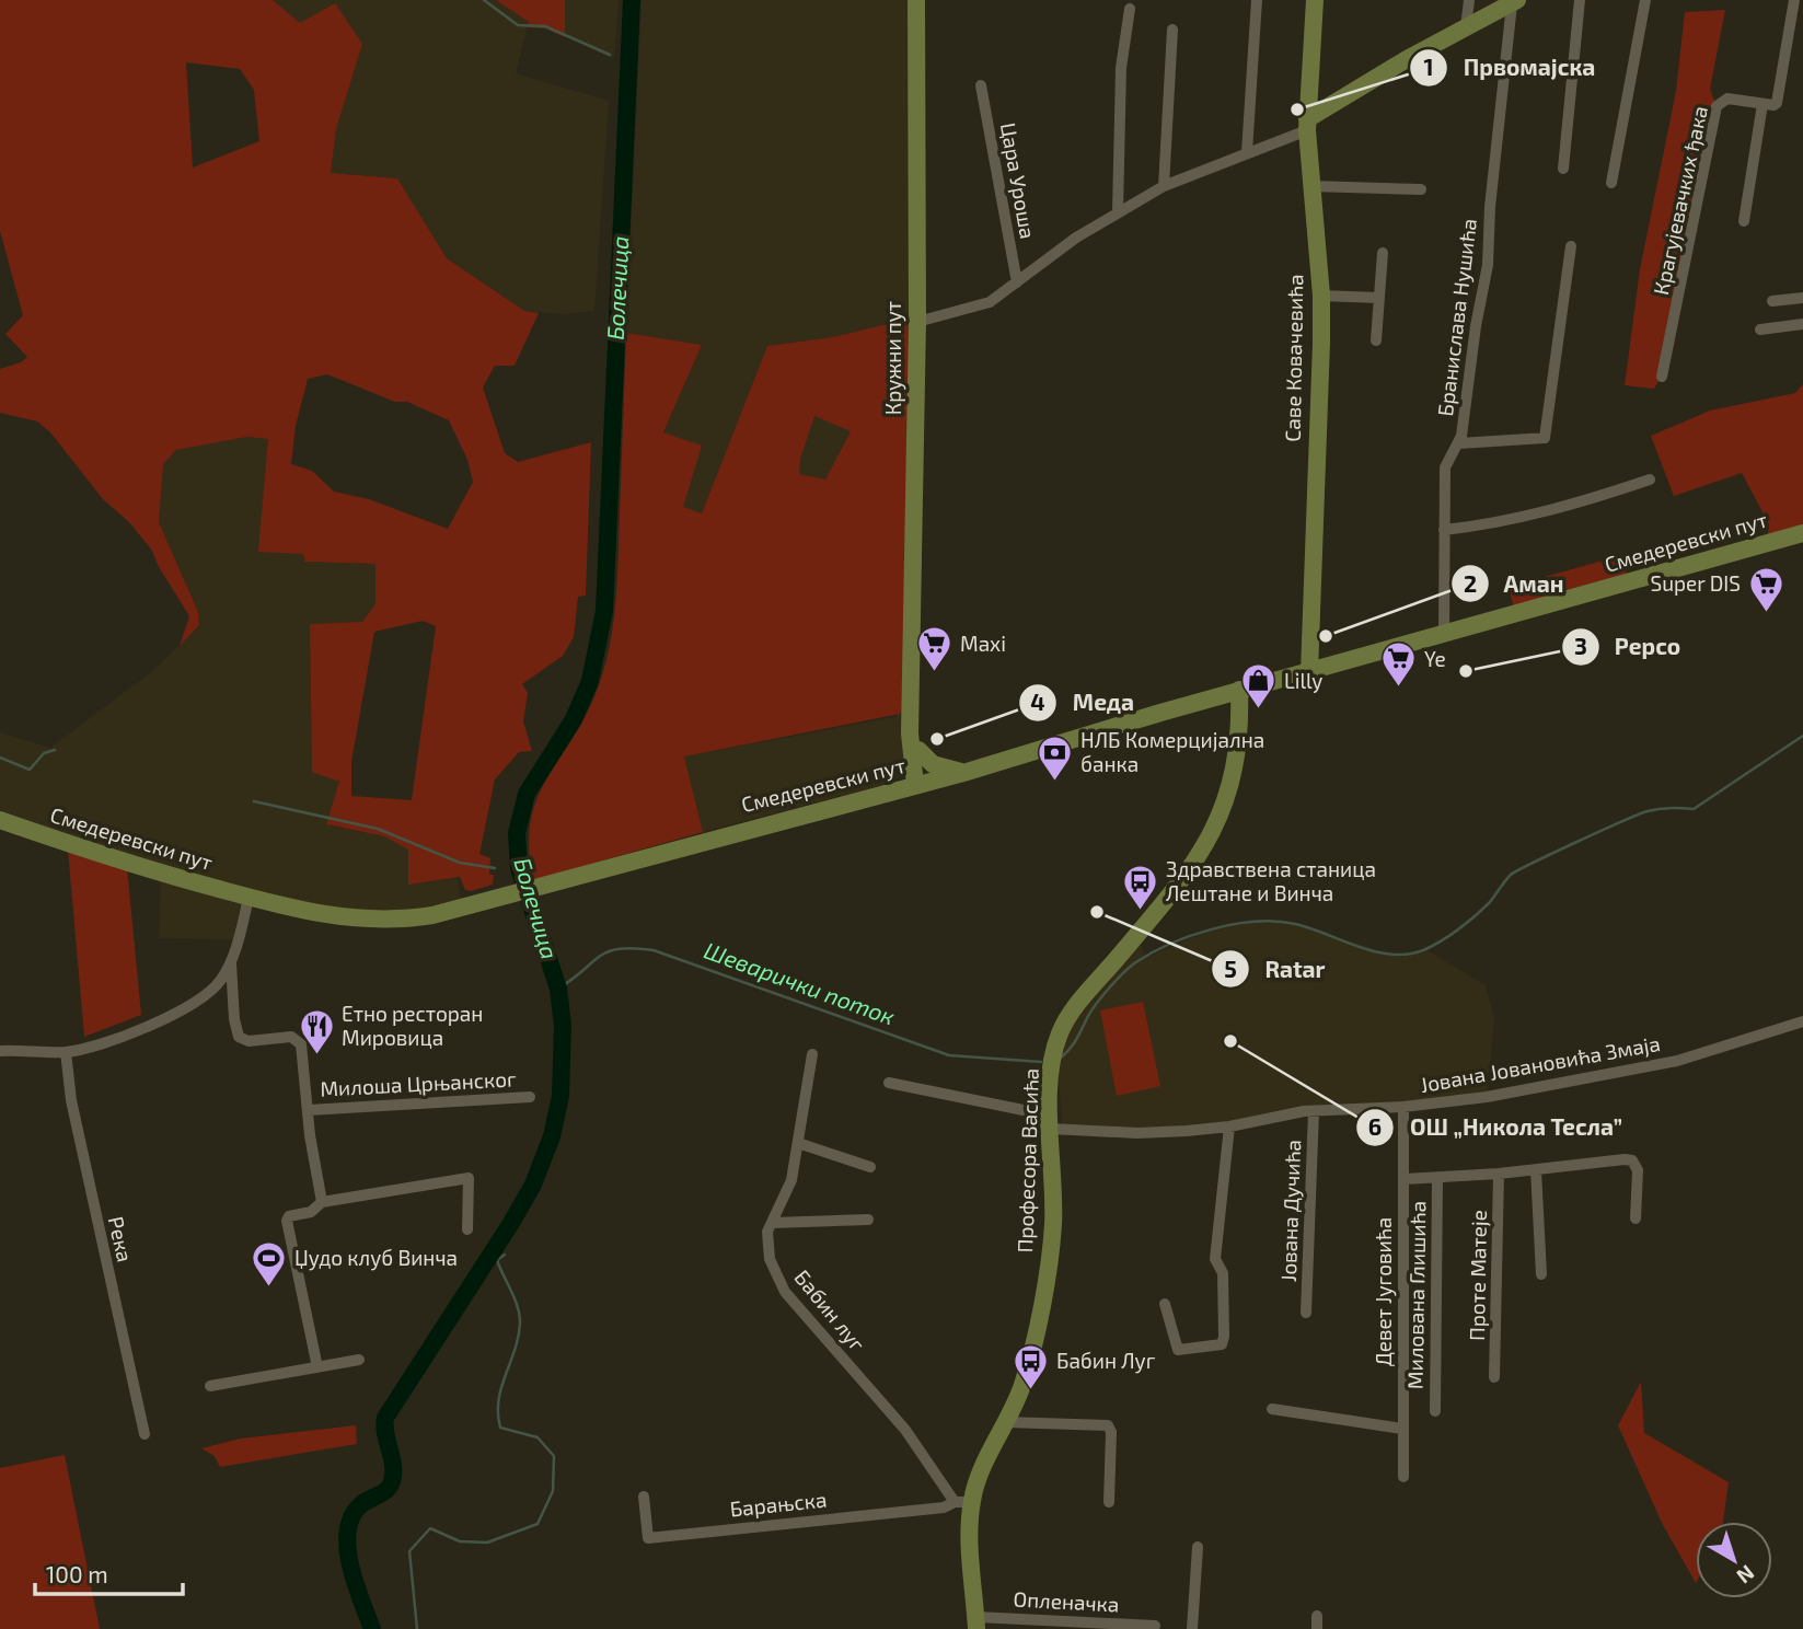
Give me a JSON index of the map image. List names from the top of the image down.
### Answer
{
  "streets": {
    "main road": [
      "Кружни пут",
      "Саве Ковачевића",
      "Смедеревски пут",
      "Професора Васића"
    ],
    "street": [
      "Цара Уроша",
      "Крагујевачких ђака",
      "Бранислава Нушића",
      "Јована Јовановића Змаја",
      "Милоша Црњанског",
      "Јована Дучића",
      "Река",
      "Проте Матеје",
      "Девет Југовића",
      "Милована Глишића",
      "Бабин луг",
      "Барањска",
      "Опленачка"
    ]
  },
  "crossings": [
    ["Бранислава Нушића", "Смедеревски пут"],
    ["Кружни пут", "Смедеревски пут"],
    ["Саве Ковачевића", "Смедеревски пут"],
    ["Смедеревски пут", "Професора Васића"],
    ["Јована Јовановића Змаја", "Професора Васића"],
    ["Јована Јовановића Змаја", "Јована Дучића"],
    ["Јована Јовановића Змаја", "Девет Југовића"],
    ["Професора Васића", "Бабин луг"],
    ["Професора Васића", "Барањска"],
    ["Професора Васића", "Опленачка"],
    ["Бабин луг", "Барањска"]
  ],
  "water": ["Болечица", "Шеварички поток"],
  "places": {
    "other": [
      "Првомајска",
      "Аман",
      "Pepco",
      "Меда",
      "Ratar",
      "ОШ „Никола Тесла”"
    ],
    "supermarket": ["Super DIS", "Maxi", "Ye"],
    "shop": ["Lilly"],
    "bank": ["НЛБ Комерцијална банка"],
    "bus stop": ["Здравствена станица Лештане и Винча", "Бабин Луг"],
    "restaurant": ["Етно ресторан Мировица"],
    "sports": ["Џудо клуб Винча"]
  },
  "scale_bar": "100 m",
  "north": "bottom right"
}
